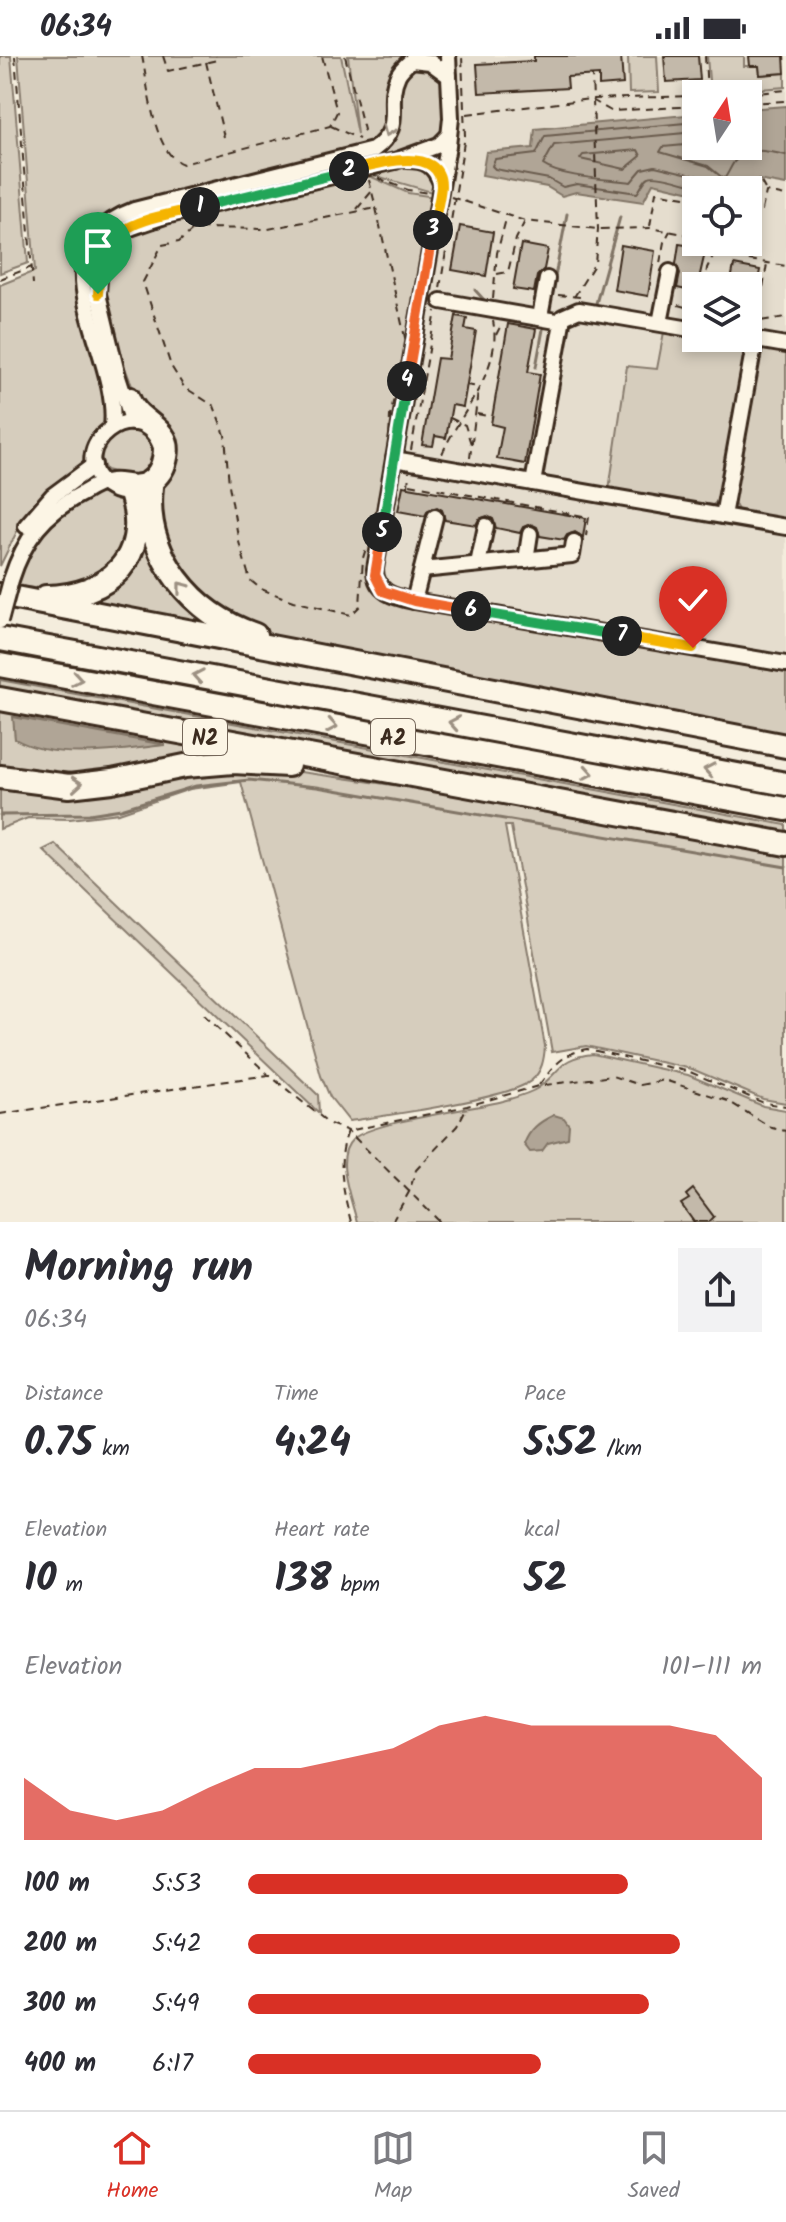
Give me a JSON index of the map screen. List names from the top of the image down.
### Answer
{
  "streets": {
    "highway": ["N2", "A2"]
  },
  "north": "top",
  "page": {
    "status": "06:34",
    "pins": [
      "2",
      "1",
      "3",
      "4",
      "5",
      "6",
      "7"
    ],
    "heading": ["Morning run", "06:34"],
    "stats": [
      ["Distance", "0.75 km"],
      ["Time", "4:24"],
      ["Pace", "5:52 /km"],
      ["Elevation", "10 m"],
      ["Heart rate", "138 bpm"],
      ["kcal", "52"]
    ],
    "chart": ["Elevation", "101–111 m"],
    "list": [
      {
        "name": "100 m",
        "note": "5:53"
      },
      {
        "name": "200 m",
        "note": "5:42"
      },
      {
        "name": "300 m",
        "note": "5:49"
      },
      {
        "name": "400 m",
        "note": "6:17"
      }
    ],
    "tabs": ["Home", "Map", "Saved"]
  }
}
